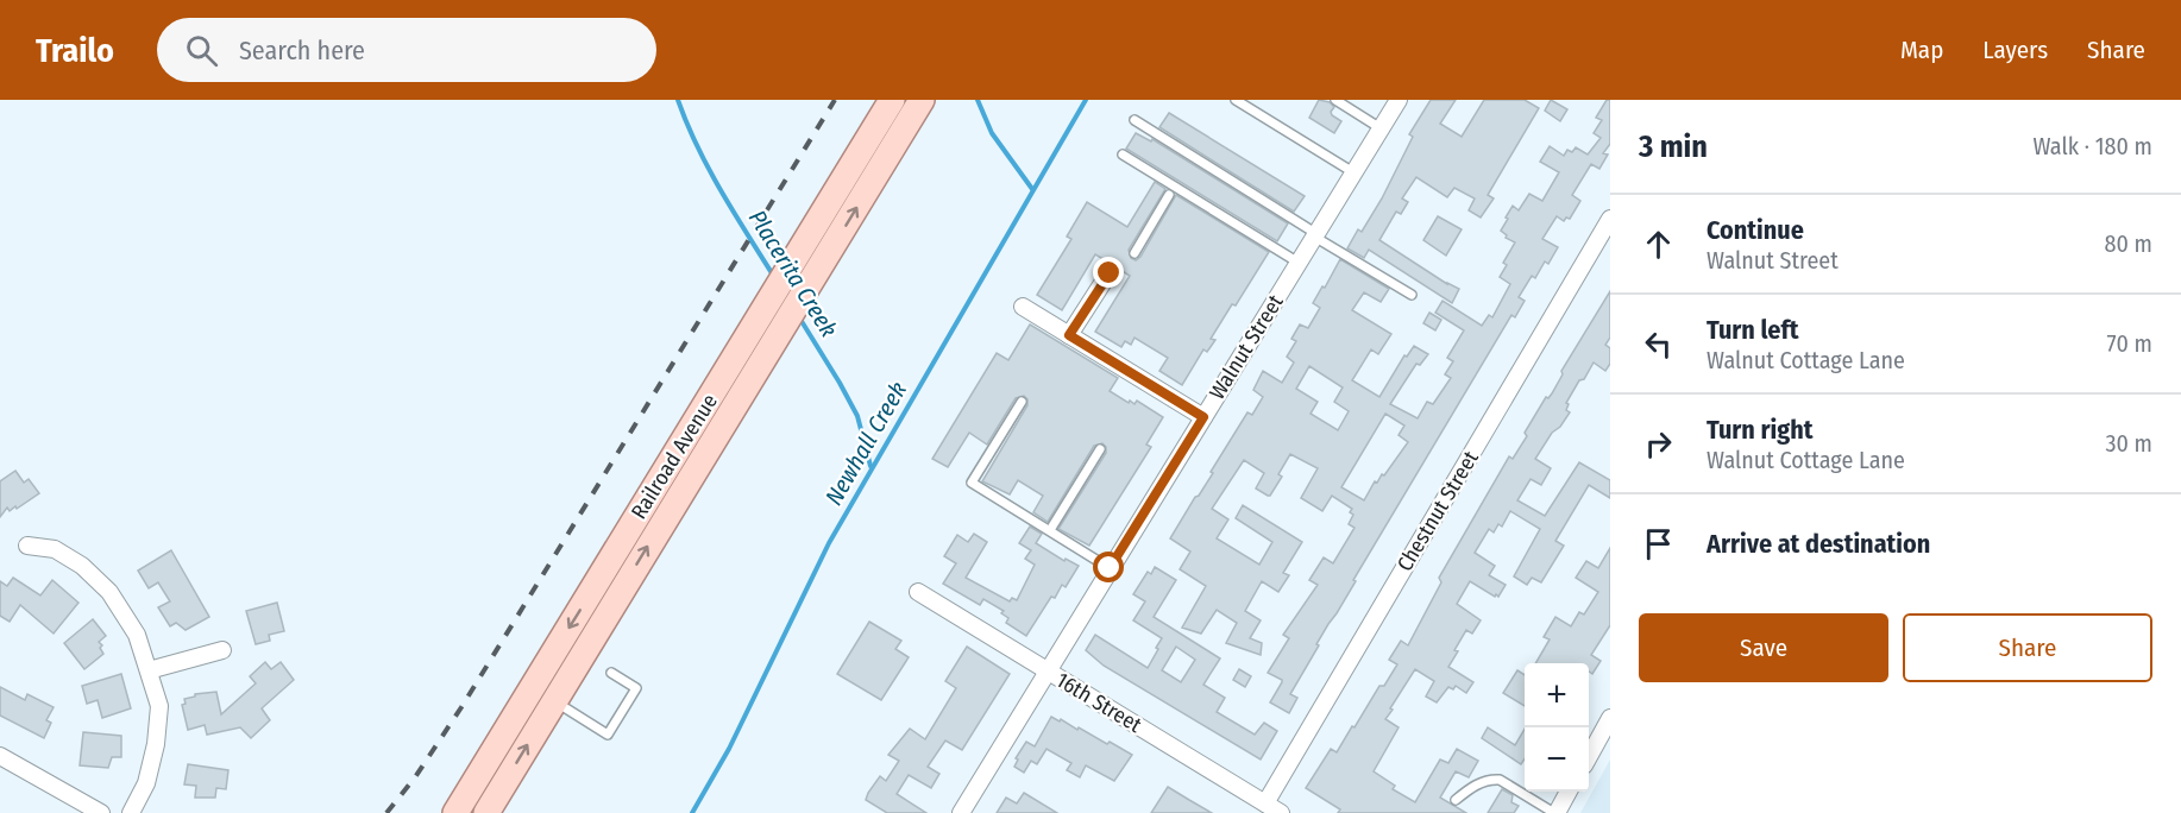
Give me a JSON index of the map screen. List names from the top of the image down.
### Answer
{
  "streets": {
    "main road": ["Railroad Avenue"],
    "street": ["Walnut Street", "Chestnut Street", "16th Street"]
  },
  "crossings": [
    ["Walnut Street", "16th Street"],
    ["Chestnut Street", "16th Street"]
  ],
  "water": ["Placerita Creek", "Newhall Creek"],
  "page": {
    "header": "Trailo",
    "search": "Search here",
    "nav": ["Map", "Layers", "Share"],
    "heading": ["3 min", "Walk · 180 m"],
    "list": [
      ["Continue", "Walnut Street", "80 m"],
      ["Turn left", "Walnut Cottage Lane", "70 m"],
      ["Turn right", "Walnut Cottage Lane", "30 m"],
      "Arrive at destination"
    ],
    "buttons": ["Save", "Share"],
    "map_buttons": ["+", "−"]
  }
}
